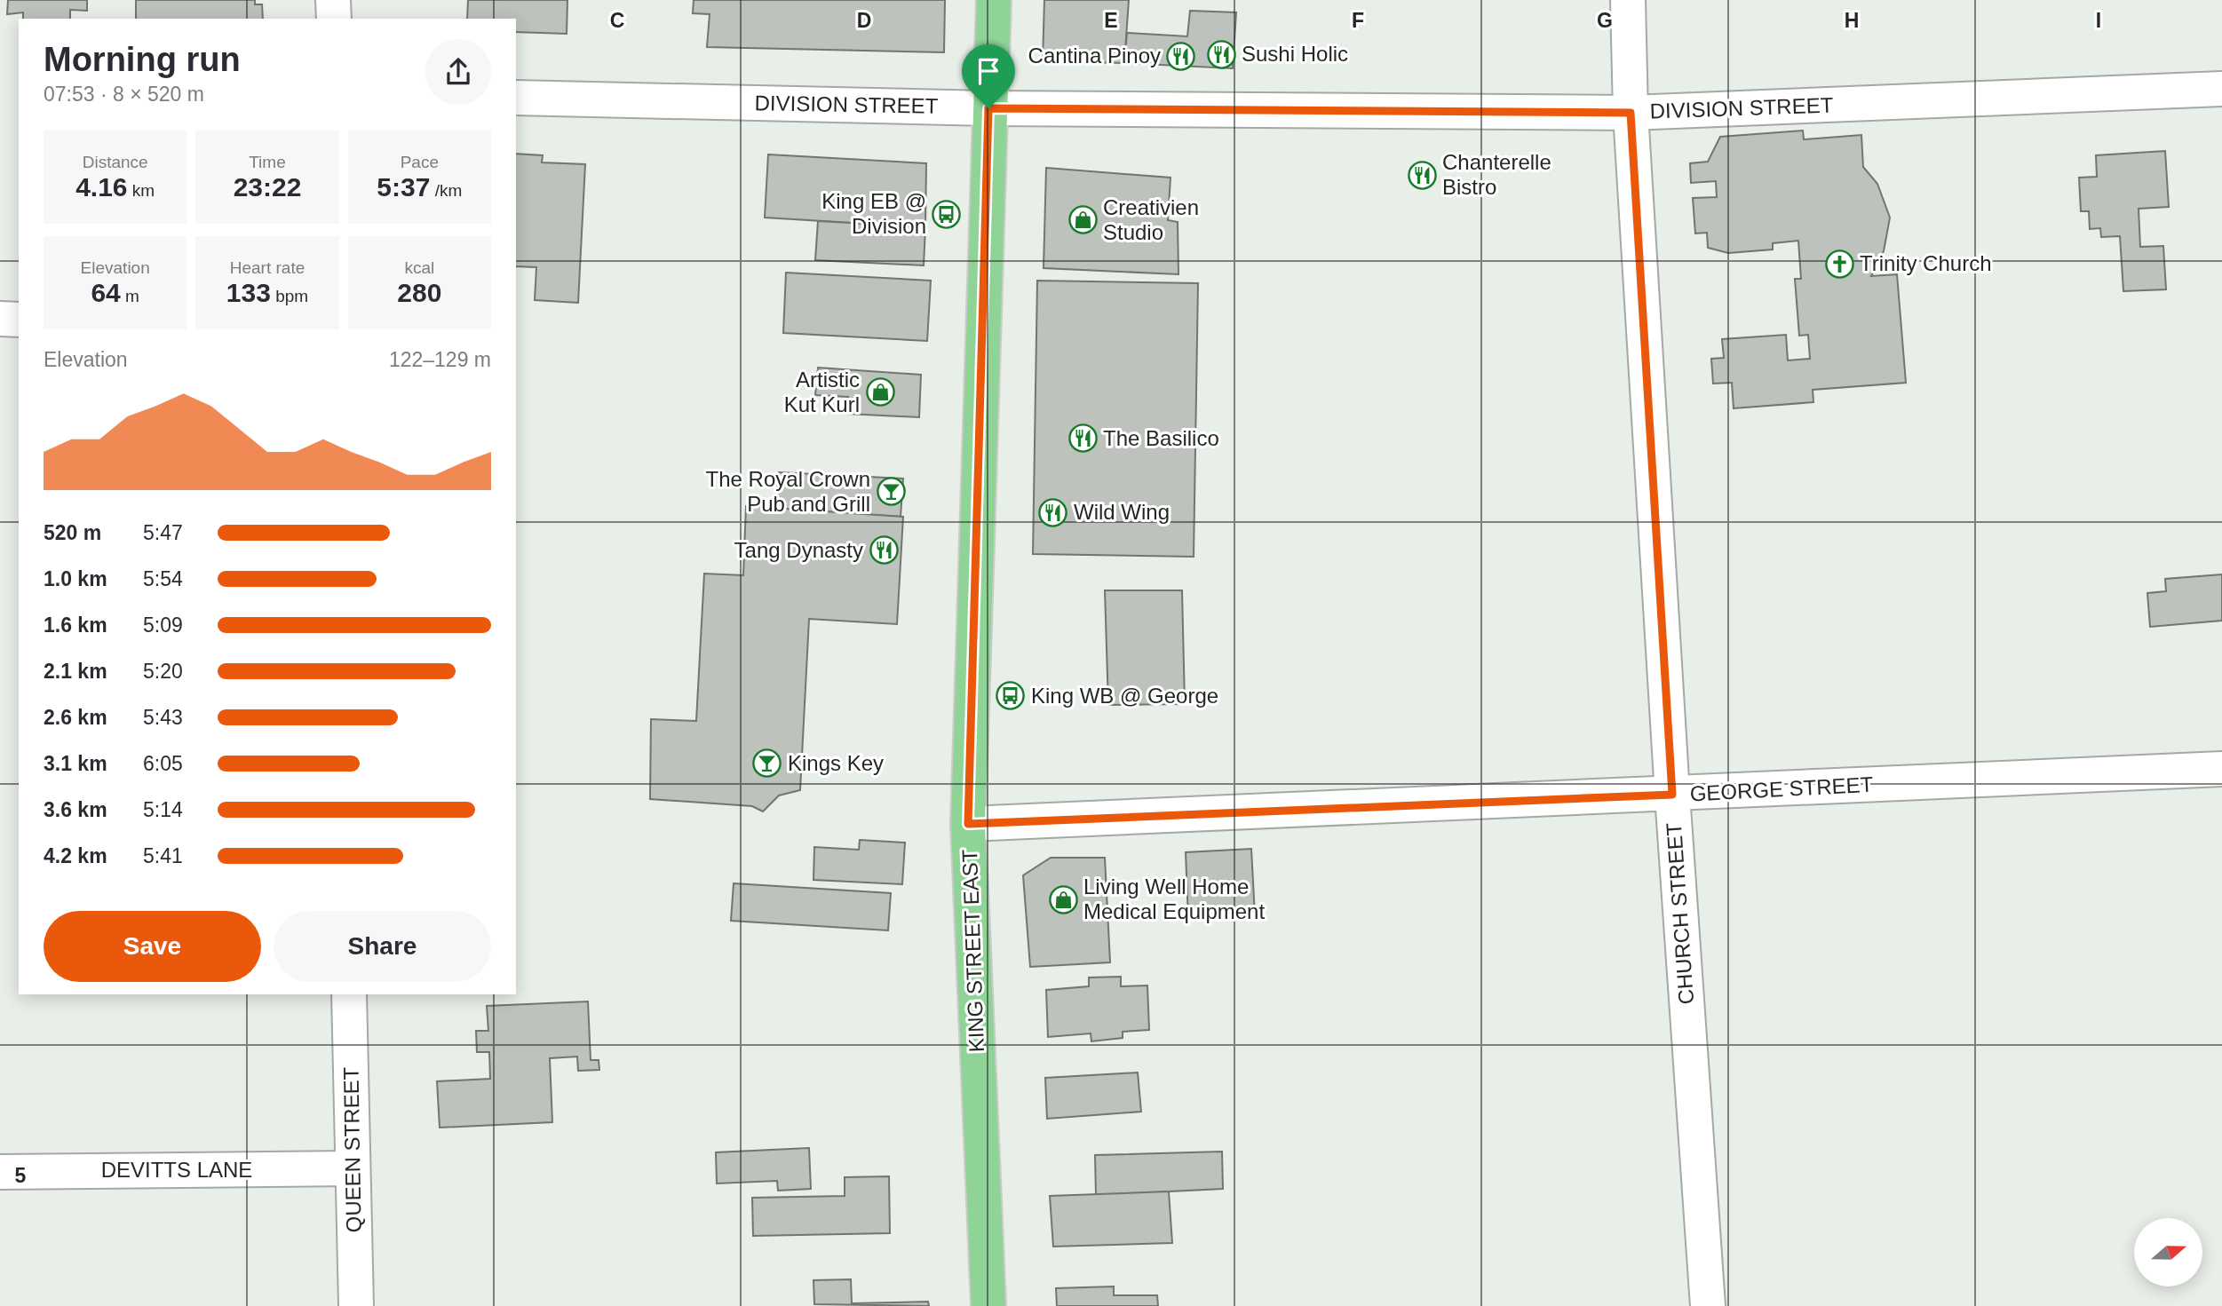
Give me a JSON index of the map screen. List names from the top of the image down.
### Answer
{
  "streets": {
    "main road": ["KING STREET EAST"],
    "street": [
      "DIVISION STREET",
      "GEORGE STREET",
      "CHURCH STREET",
      "QUEEN STREET",
      "DEVITTS LANE"
    ]
  },
  "crossings": [
    ["DIVISION STREET", "CHURCH STREET"],
    ["DIVISION STREET", "KING STREET EAST"],
    ["GEORGE STREET", "CHURCH STREET"],
    ["GEORGE STREET", "KING STREET EAST"],
    ["QUEEN STREET", "DEVITTS LANE"]
  ],
  "places": {
    "restaurant": [
      "Sushi Holic",
      "Cantina Pinoy",
      "Chanterelle Bistro",
      "The Basilico",
      "Wild Wing",
      "Tang Dynasty"
    ],
    "bus stop": ["King EB @ Division", "King WB @ George"],
    "shop": ["Creativien Studio", "Artistic Kut Kurl", "Living Well Home Medical Equipment"],
    "church": ["Trinity Church"],
    "bar": ["The Royal Crown Pub and Grill", "Kings Key"]
  },
  "north": "right",
  "page": {
    "heading": ["Morning run", "07:53 · 8 × 520 m"],
    "stats": [
      ["Distance", "4.16 km"],
      ["Time", "23:22"],
      ["Pace", "5:37 /km"],
      ["Elevation", "64 m"],
      ["Heart rate", "133 bpm"],
      ["kcal", "280"]
    ],
    "chart": ["Elevation", "122–129 m"],
    "list": [
      {
        "name": "520 m",
        "note": "5:47"
      },
      {
        "name": "1.0 km",
        "note": "5:54"
      },
      {
        "name": "1.6 km",
        "note": "5:09"
      },
      {
        "name": "2.1 km",
        "note": "5:20"
      },
      {
        "name": "2.6 km",
        "note": "5:43"
      },
      {
        "name": "3.1 km",
        "note": "6:05"
      },
      {
        "name": "3.6 km",
        "note": "5:14"
      },
      {
        "name": "4.2 km",
        "note": "5:41"
      }
    ],
    "buttons": ["Save", "Share"]
  },
  "grid": {
    "columns": [
      "C",
      "D",
      "E",
      "F",
      "G",
      "H",
      "I"
    ],
    "rows": ["5"]
  }
}
